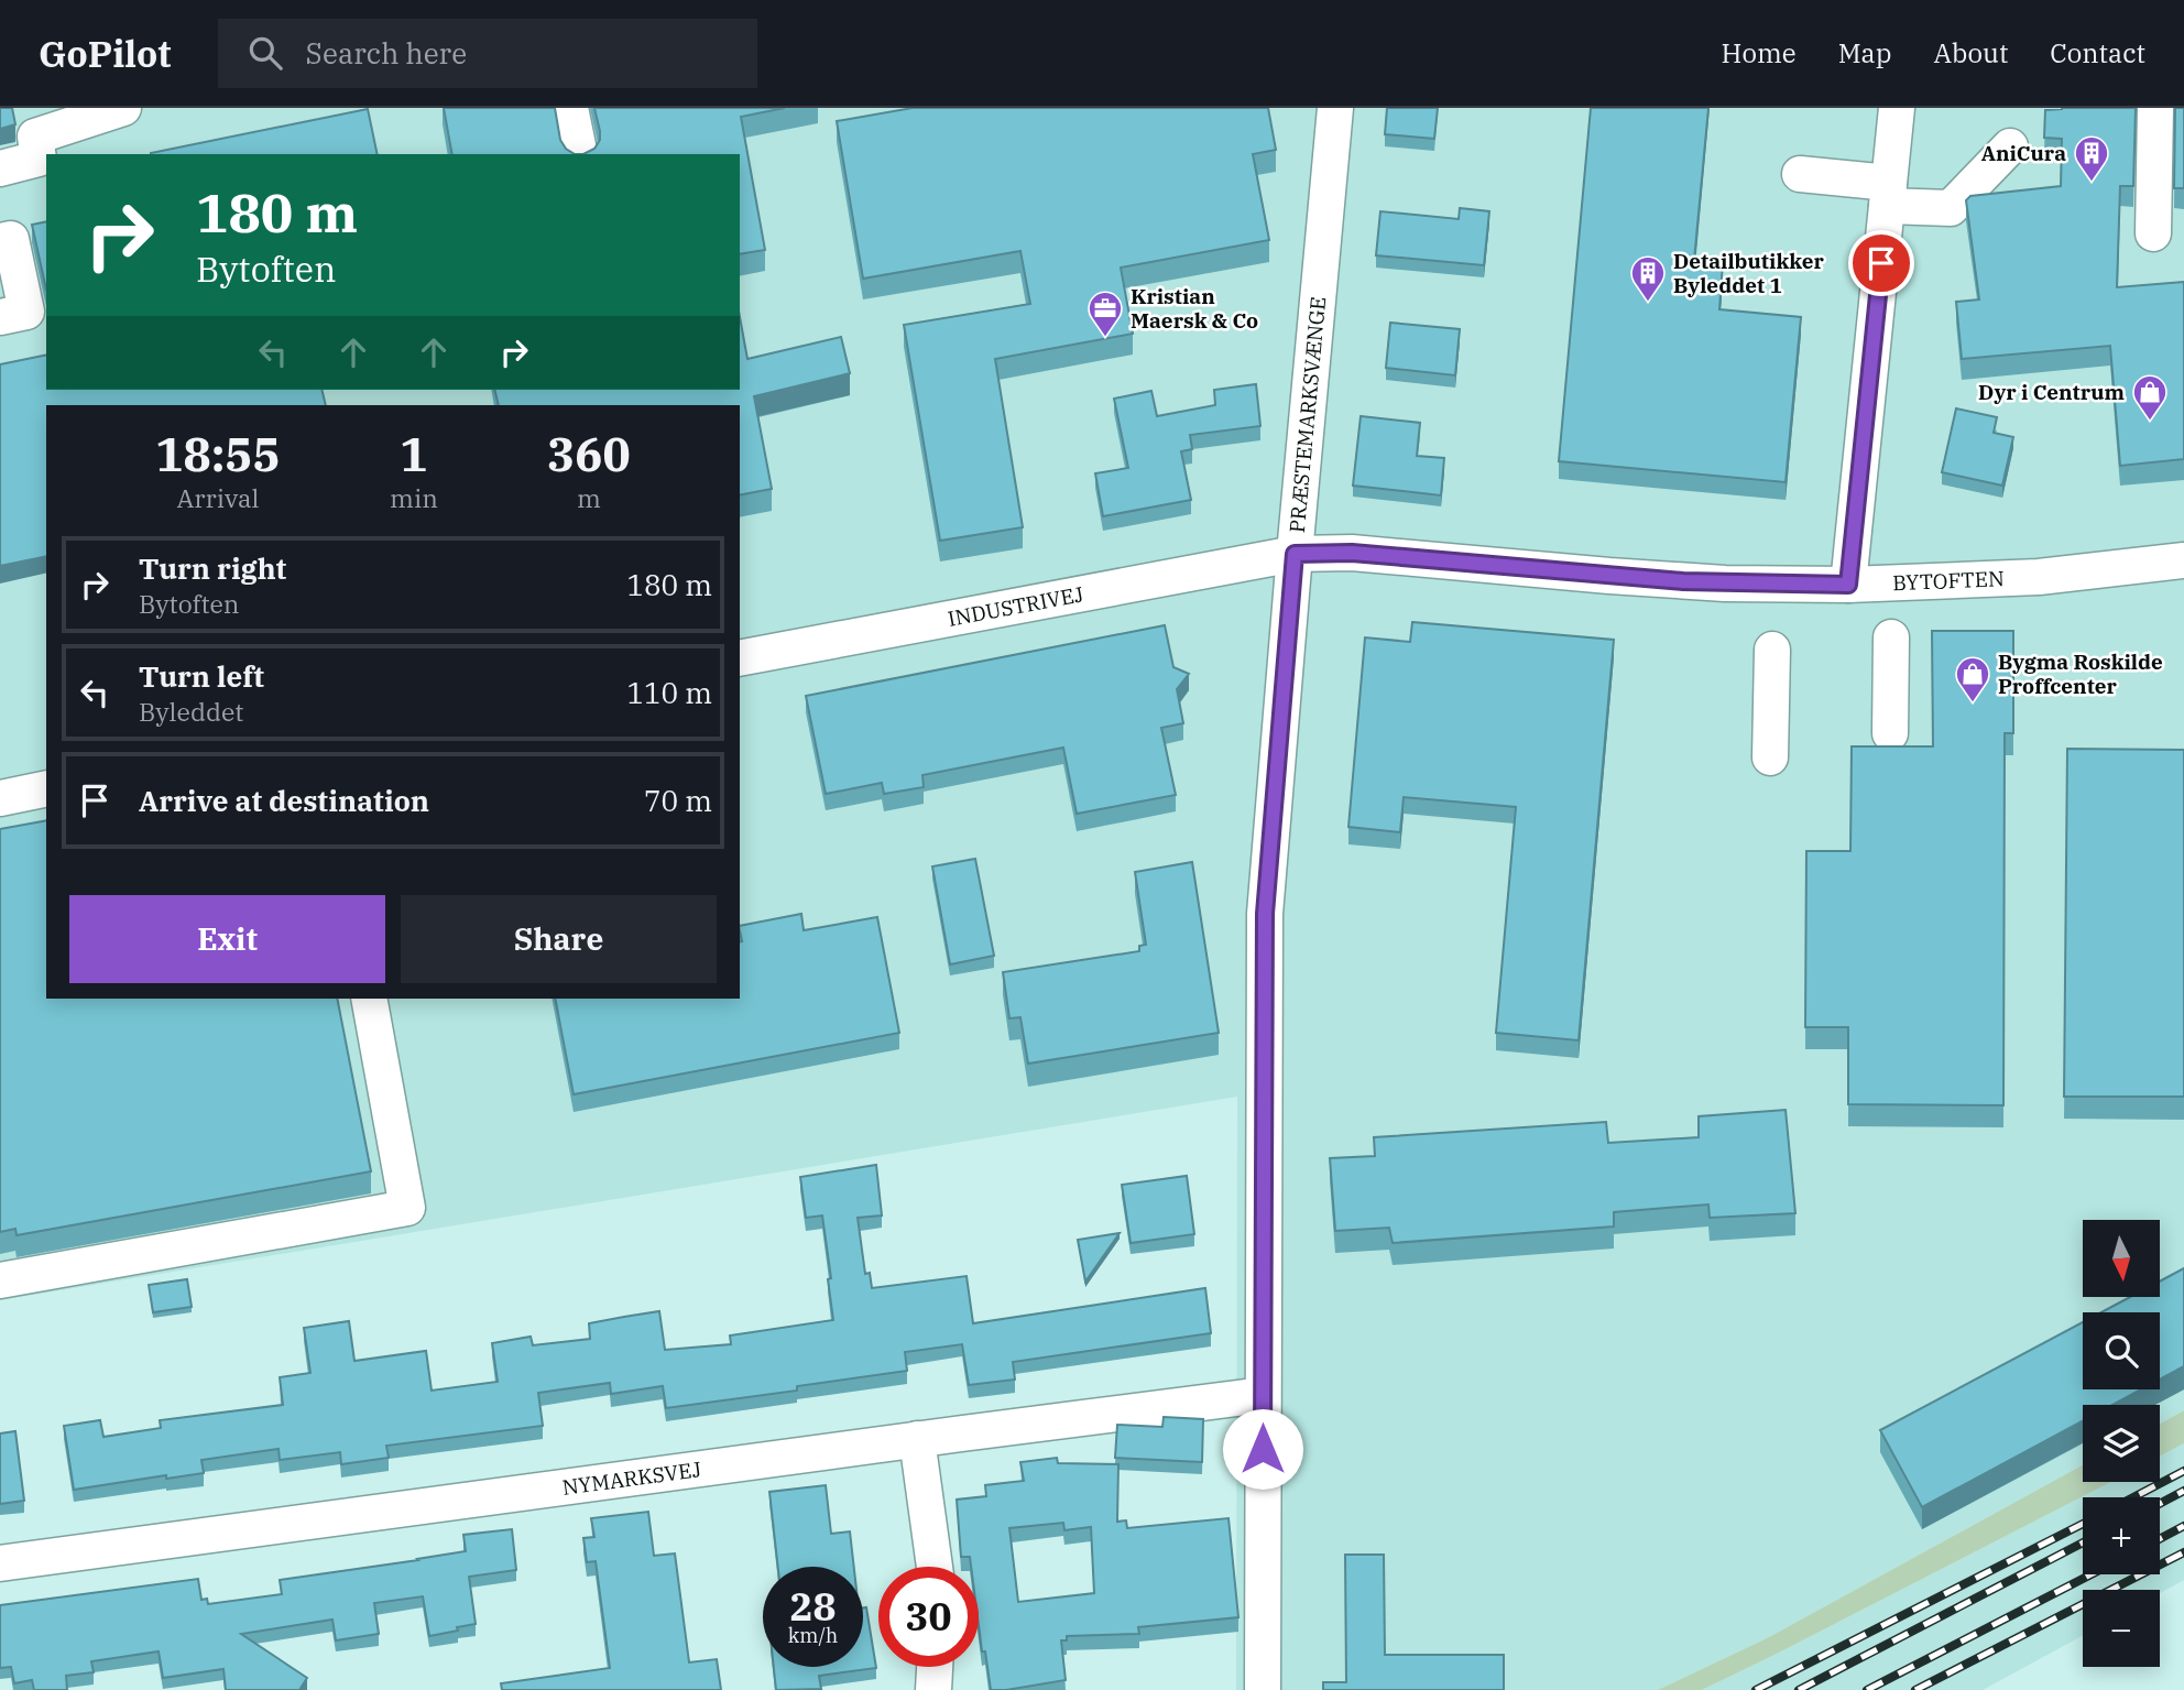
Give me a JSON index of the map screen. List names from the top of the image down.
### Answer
{
  "streets": {
    "street": [
      "PRÆSTEMARKSVÆNGE",
      "BYTOFTEN",
      "INDUSTRIVEJ",
      "NYMARKSVEJ"
    ]
  },
  "crossings": [
    ["PRÆSTEMARKSVÆNGE", "BYTOFTEN"],
    ["PRÆSTEMARKSVÆNGE", "INDUSTRIVEJ"],
    ["PRÆSTEMARKSVÆNGE", "NYMARKSVEJ"],
    ["BYTOFTEN", "INDUSTRIVEJ"]
  ],
  "places": {
    "building": ["AniCura", "Detailbutikker Byleddet 1"],
    "office": ["Kristian Maersk & Co"],
    "shop": ["Dyr i Centrum", "Bygma Roskilde Proffcenter"]
  },
  "north": "bottom",
  "page": {
    "header": "GoPilot",
    "search": "Search here",
    "nav": [
      "Home",
      "Map",
      "About",
      "Contact"
    ],
    "turn": ["180 m", "Bytoften"],
    "eta": [
      "18:55",
      "Arrival",
      "1",
      "min",
      "360",
      "m"
    ],
    "list": [
      {
        "name": "Turn right",
        "note": "Bytoften",
        "value": "180 m"
      },
      {
        "name": "Turn left",
        "note": "Byleddet",
        "value": "110 m"
      },
      {
        "name": "Arrive at destination",
        "value": "70 m"
      }
    ],
    "buttons": ["Exit", "Share"],
    "map_buttons": ["+", "−"],
    "speed": "28 km/h",
    "limit": "30"
  }
}
